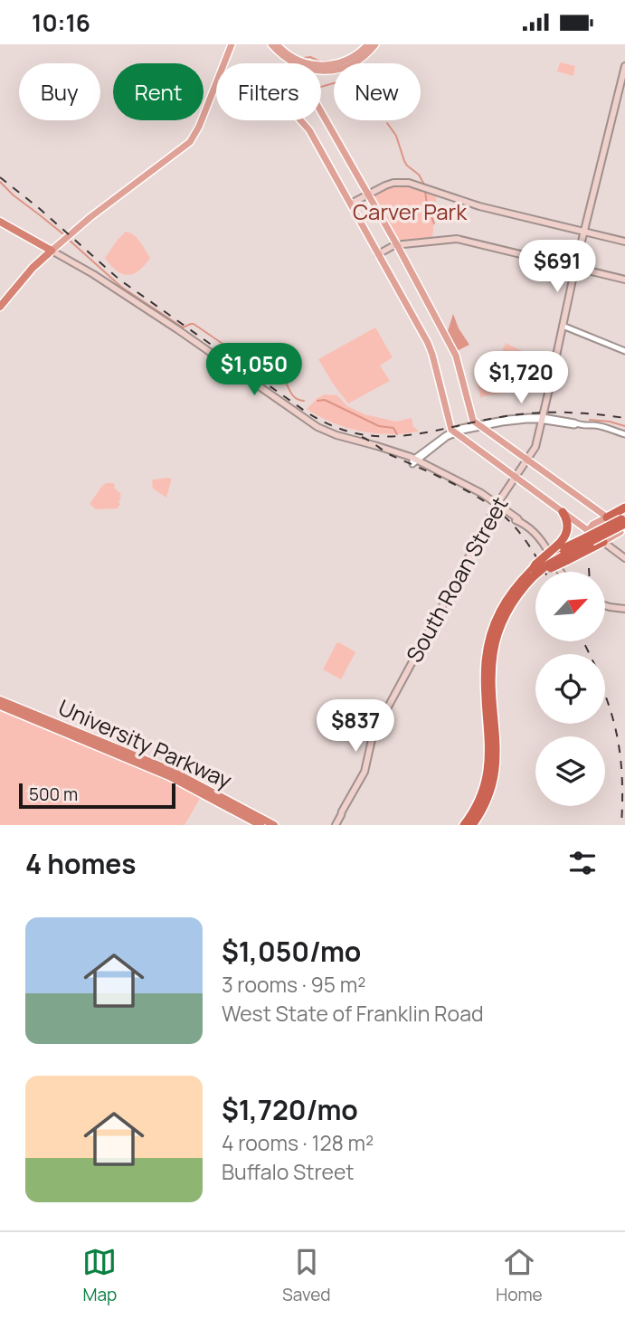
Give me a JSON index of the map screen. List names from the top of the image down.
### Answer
{
  "streets": {
    "highway": ["University Parkway"],
    "main road": ["South Roan Street"]
  },
  "parks": ["Carver Park"],
  "scale_bar": "500 m",
  "north": "top right",
  "page": {
    "status": "10:16",
    "chip": [
      "Buy",
      "Rent",
      "Filters",
      "New"
    ],
    "price": [
      "$691",
      "$1,050",
      "$1,720",
      "$837"
    ],
    "scale": "500 m",
    "heading": "4 homes",
    "list": [
      {
        "name": "$1,050/mo",
        "note": "3 rooms · 95 m² · West State of Franklin Road"
      },
      {
        "name": "$1,720/mo",
        "note": "4 rooms · 128 m² · Buffalo Street"
      }
    ],
    "tabs": ["Map", "Saved", "Home"]
  }
}
